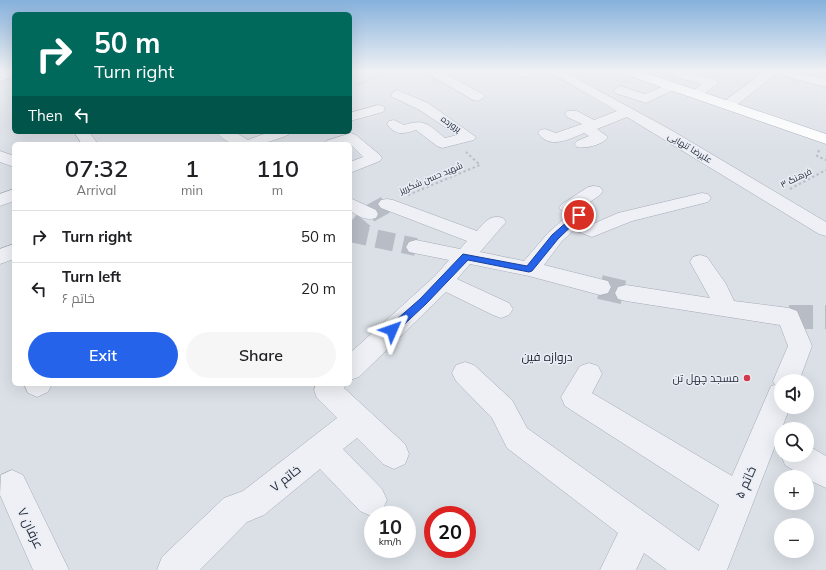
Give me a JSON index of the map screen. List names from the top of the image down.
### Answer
{
  "streets": {
    "street": [
      "پرورده",
      "علیرضا تنهایی",
      "خاتم ۷",
      "خاتم ۵",
      "عرفان ۷"
    ],
    "path": ["شهید حسن شکرریز", "فرهنگ ۳"]
  },
  "crossings": [
    ["علیرضا تنهایی", "فرهنگ ۳"]
  ],
  "districts": ["دروازه فین"],
  "places": ["مسجد چهل تن"],
  "page": {
    "turn": ["50 m", "Turn right"],
    "then": "Then",
    "eta": [
      "07:32",
      "Arrival",
      "1",
      "min",
      "110",
      "m"
    ],
    "list": [
      {
        "name": "Turn right",
        "value": "50 m"
      },
      {
        "name": "Turn left",
        "note": "خاتم ۶",
        "value": "20 m"
      }
    ],
    "buttons": ["Exit", "Share"],
    "map_buttons": ["+", "−"],
    "speed": "10 km/h",
    "limit": "20"
  }
}
